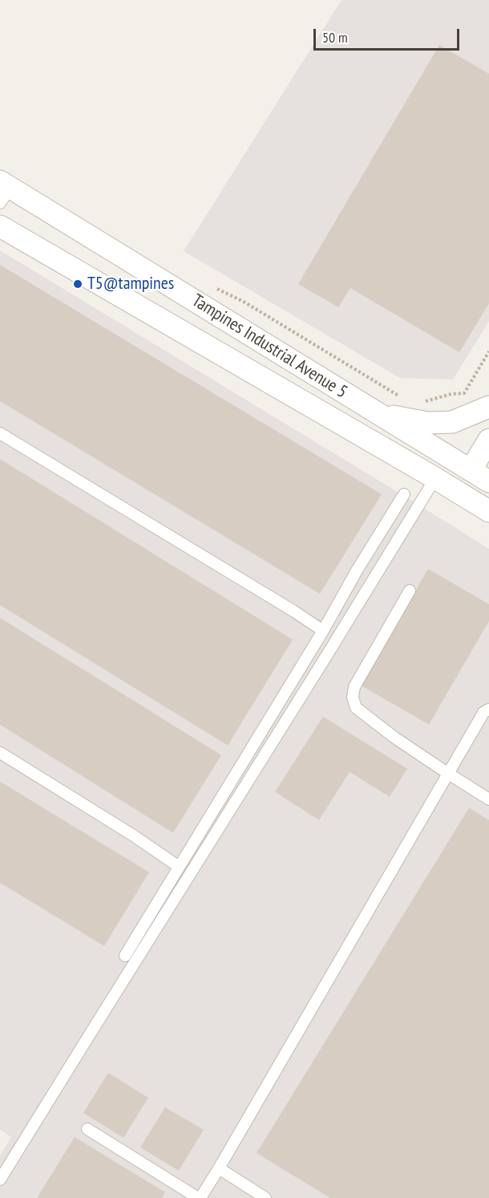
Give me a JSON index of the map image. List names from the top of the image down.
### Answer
{
  "streets": {
    "street": ["Tampines Industrial Avenue 5"]
  },
  "places": ["T5@tampines"],
  "scale_bar": "50 m"
}
